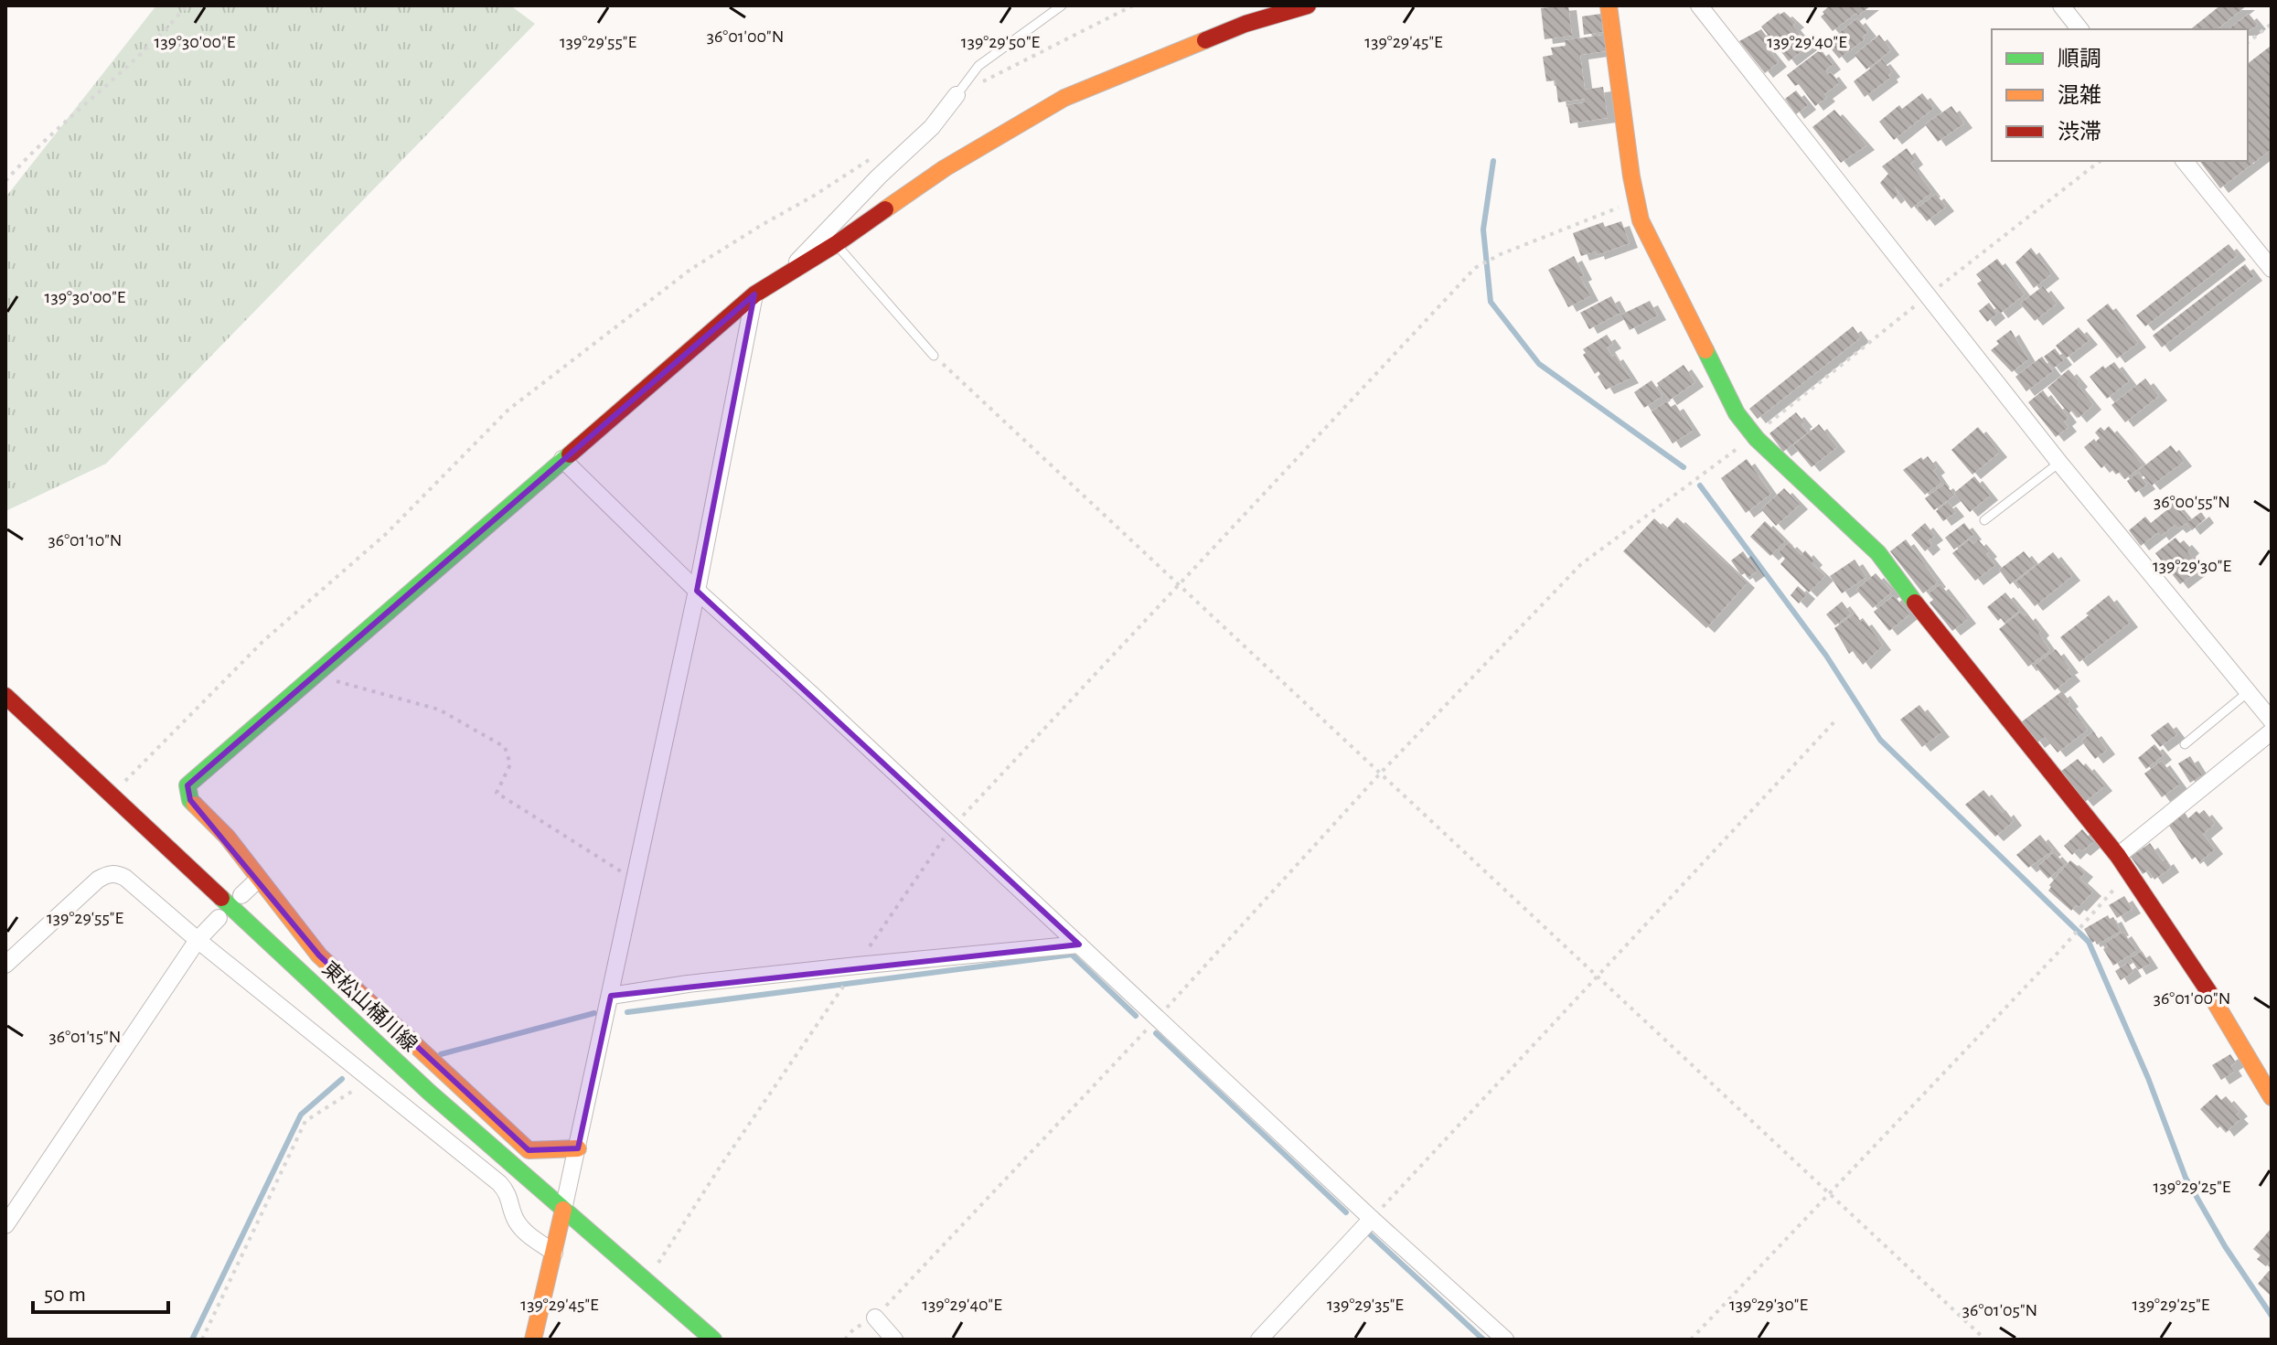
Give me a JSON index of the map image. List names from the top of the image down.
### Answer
{
  "streets": {
    "street": ["東松山桶川線"]
  },
  "legend": ["順調", "混雑", "渋滞"],
  "scale_bar": "50 m",
  "coordinates": [
    "36°01'00\"N",
    "139°30'00\"E",
    "139°29'55\"E",
    "139°29'50\"E",
    "139°29'45\"E",
    "139°29'40\"E",
    "36°00'55\"N",
    "36°01'10\"N",
    "139°29'30\"E",
    "36°01'15\"N",
    "139°29'25\"E",
    "139°29'35\"E",
    "36°01'05\"N"
  ]
}
